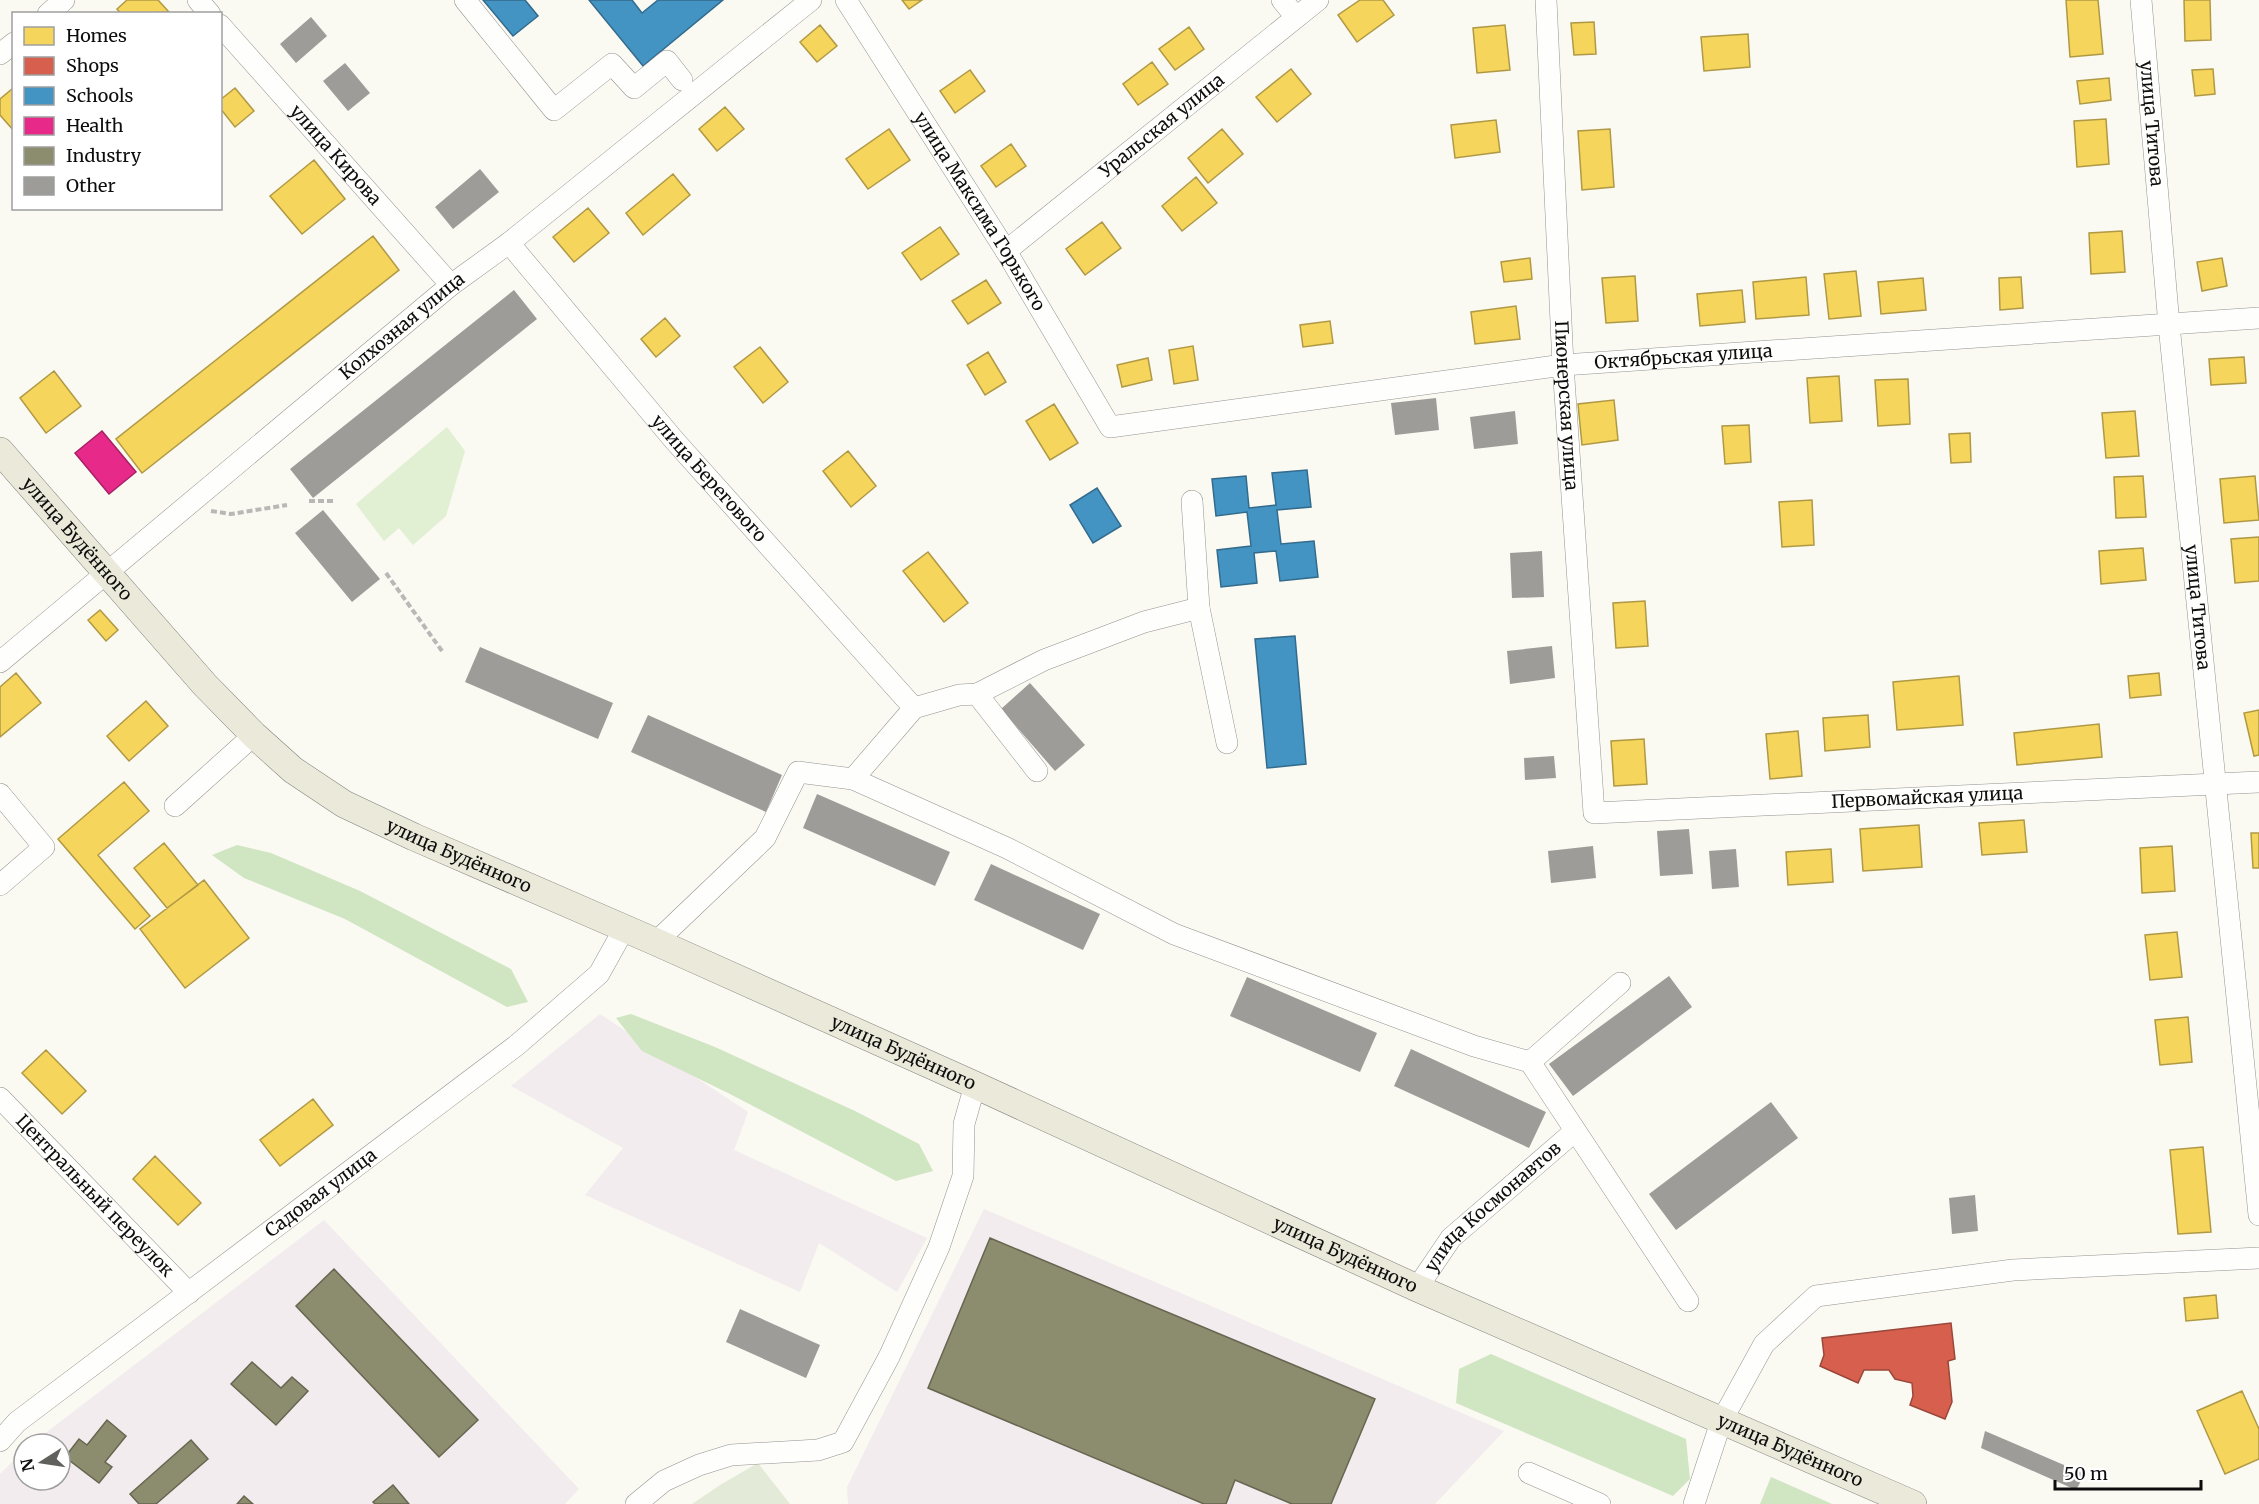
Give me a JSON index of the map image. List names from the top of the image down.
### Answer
{
  "streets": {
    "main road": ["улица Будённого"],
    "street": [
      "улица Титова",
      "Уральская улица",
      "улица Кирова",
      "улица Максима Горького",
      "Колхозная улица",
      "Октябрьская улица",
      "Пионерская улица",
      "улица Берегового",
      "Первомайская улица",
      "Садовая улица",
      "Центральный переулок",
      "улица Космонавтов"
    ]
  },
  "crossings": [
    ["улица Титова", "Октябрьская улица"],
    ["улица Титова", "Первомайская улица"],
    ["Уральская улица", "улица Максима Горького"],
    ["улица Кирова", "Колхозная улица"],
    ["улица Максима Горького", "Октябрьская улица"],
    ["Колхозная улица", "улица Берегового"],
    ["Колхозная улица", "улица Будённого"],
    ["Октябрьская улица", "Пионерская улица"],
    ["Пионерская улица", "Первомайская улица"],
    ["улица Будённого", "Садовая улица"],
    ["улица Будённого", "улица Космонавтов"],
    ["Садовая улица", "Центральный переулок"]
  ],
  "legend": [
    "Homes",
    "Shops",
    "Schools",
    "Health",
    "Industry",
    "Other"
  ],
  "scale_bar": "50 m",
  "north": "left"
}
